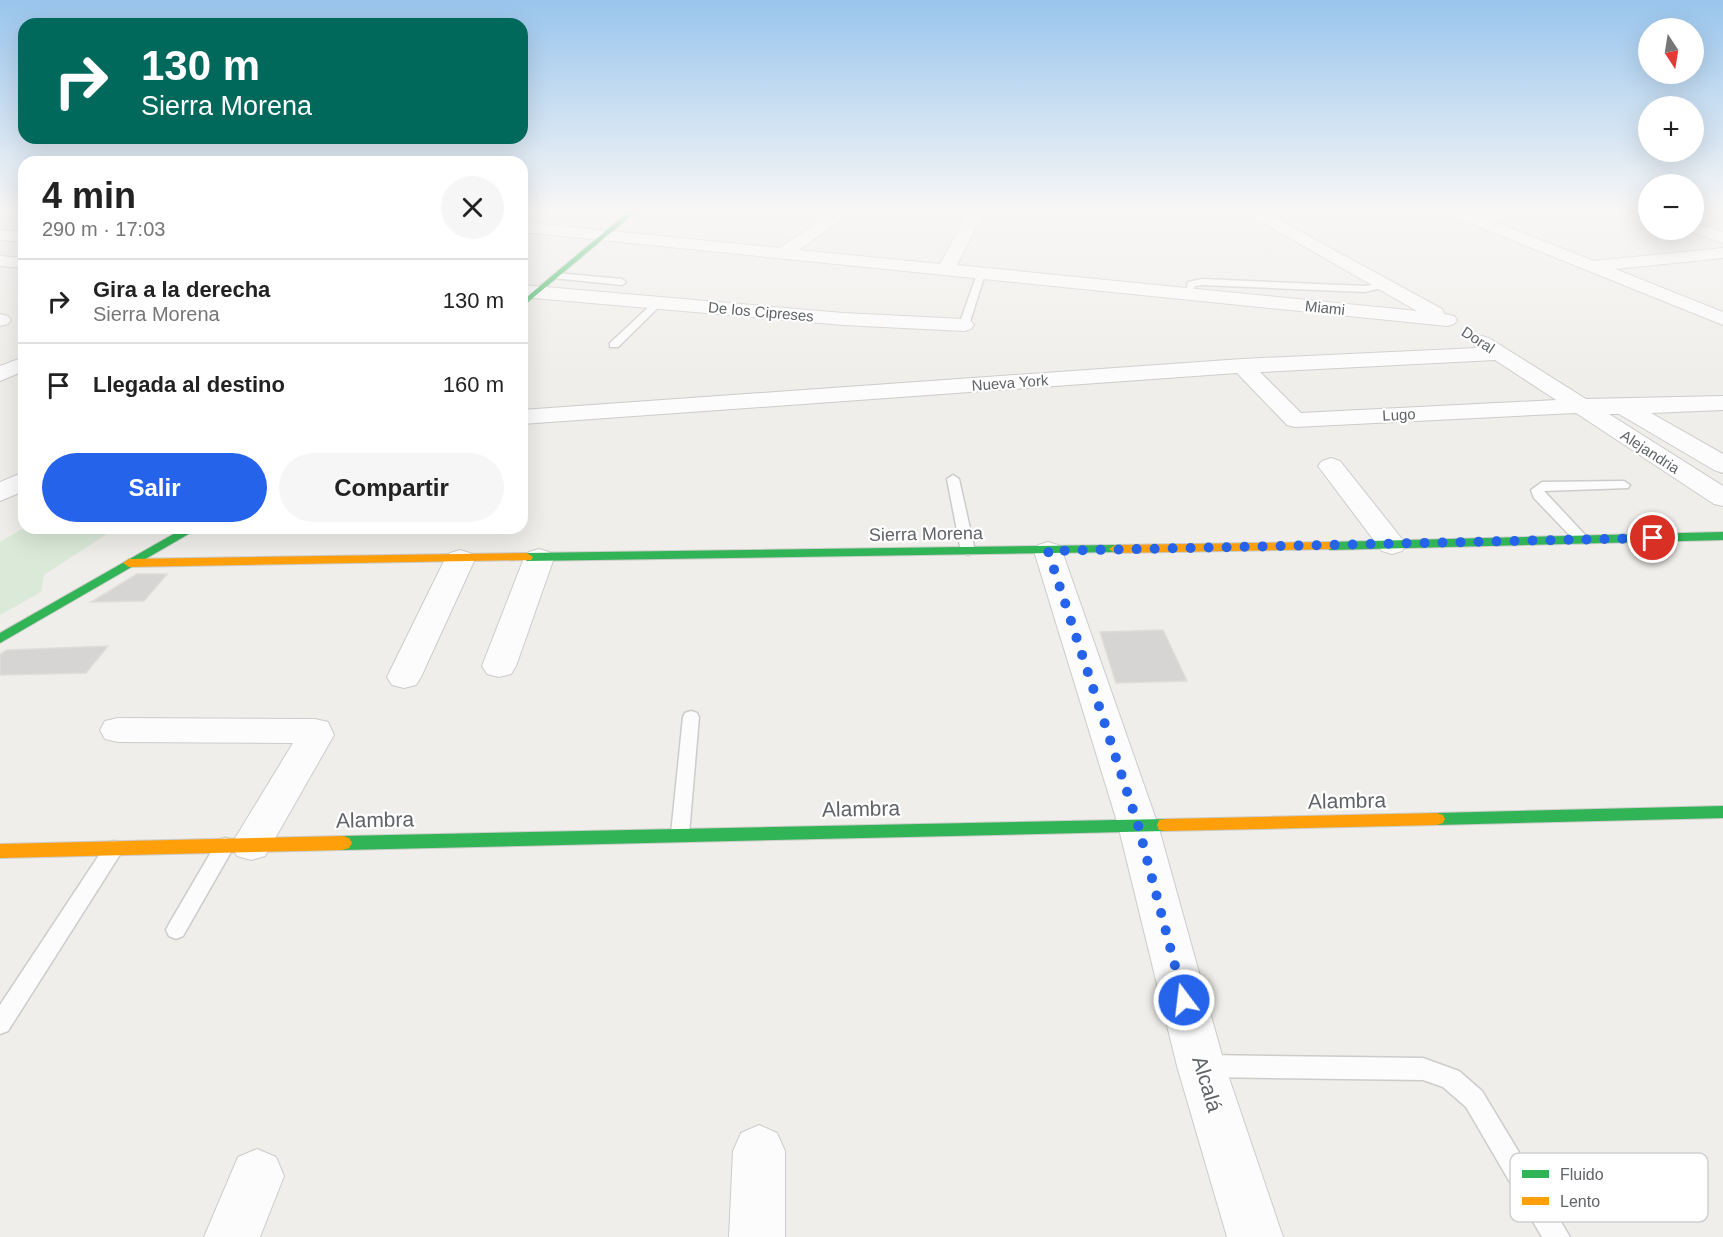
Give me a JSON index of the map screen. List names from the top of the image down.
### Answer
{
  "streets": {
    "street": [
      "Miami",
      "De los Cipreses",
      "Doral",
      "Nueva York",
      "Lugo",
      "Alejandria",
      "Sierra Morena",
      "Alambra",
      "Alcalá"
    ]
  },
  "crossings": [
    ["Miami", "Doral"],
    ["Doral", "Nueva York"],
    ["Doral", "Lugo"],
    ["Doral", "Alejandria"],
    ["Nueva York", "Lugo"],
    ["Lugo", "Alejandria"],
    ["Sierra Morena", "Alcalá"],
    ["Alambra", "Alcalá"]
  ],
  "legend": ["Fluido", "Lento"],
  "north": "bottom",
  "page": {
    "map_buttons": ["+", "−"],
    "turn": ["130 m", "Sierra Morena"],
    "heading": ["4 min", "290 m · 17:03"],
    "list": [
      {
        "name": "Gira a la derecha",
        "note": "Sierra Morena",
        "value": "130 m"
      },
      {
        "name": "Llegada al destino",
        "value": "160 m"
      }
    ],
    "buttons": ["Salir", "Compartir"]
  }
}
